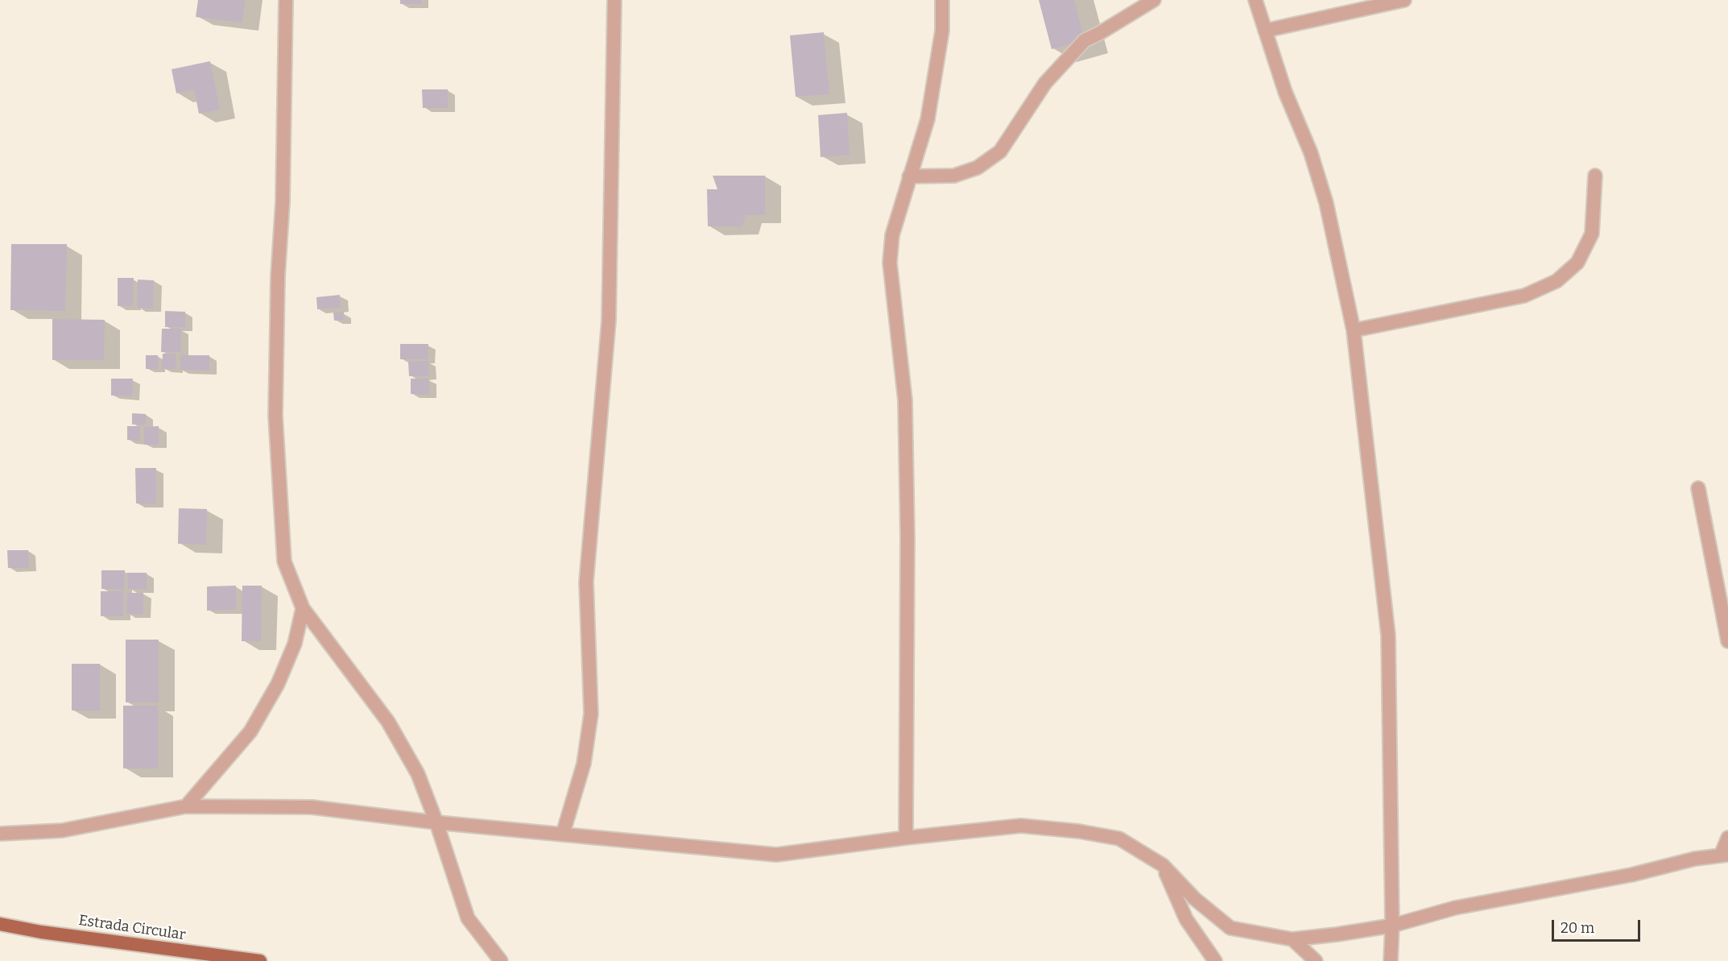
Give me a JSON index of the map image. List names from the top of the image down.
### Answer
{
  "streets": {
    "main road": ["Estrada Circular"]
  },
  "scale_bar": "20 m"
}
